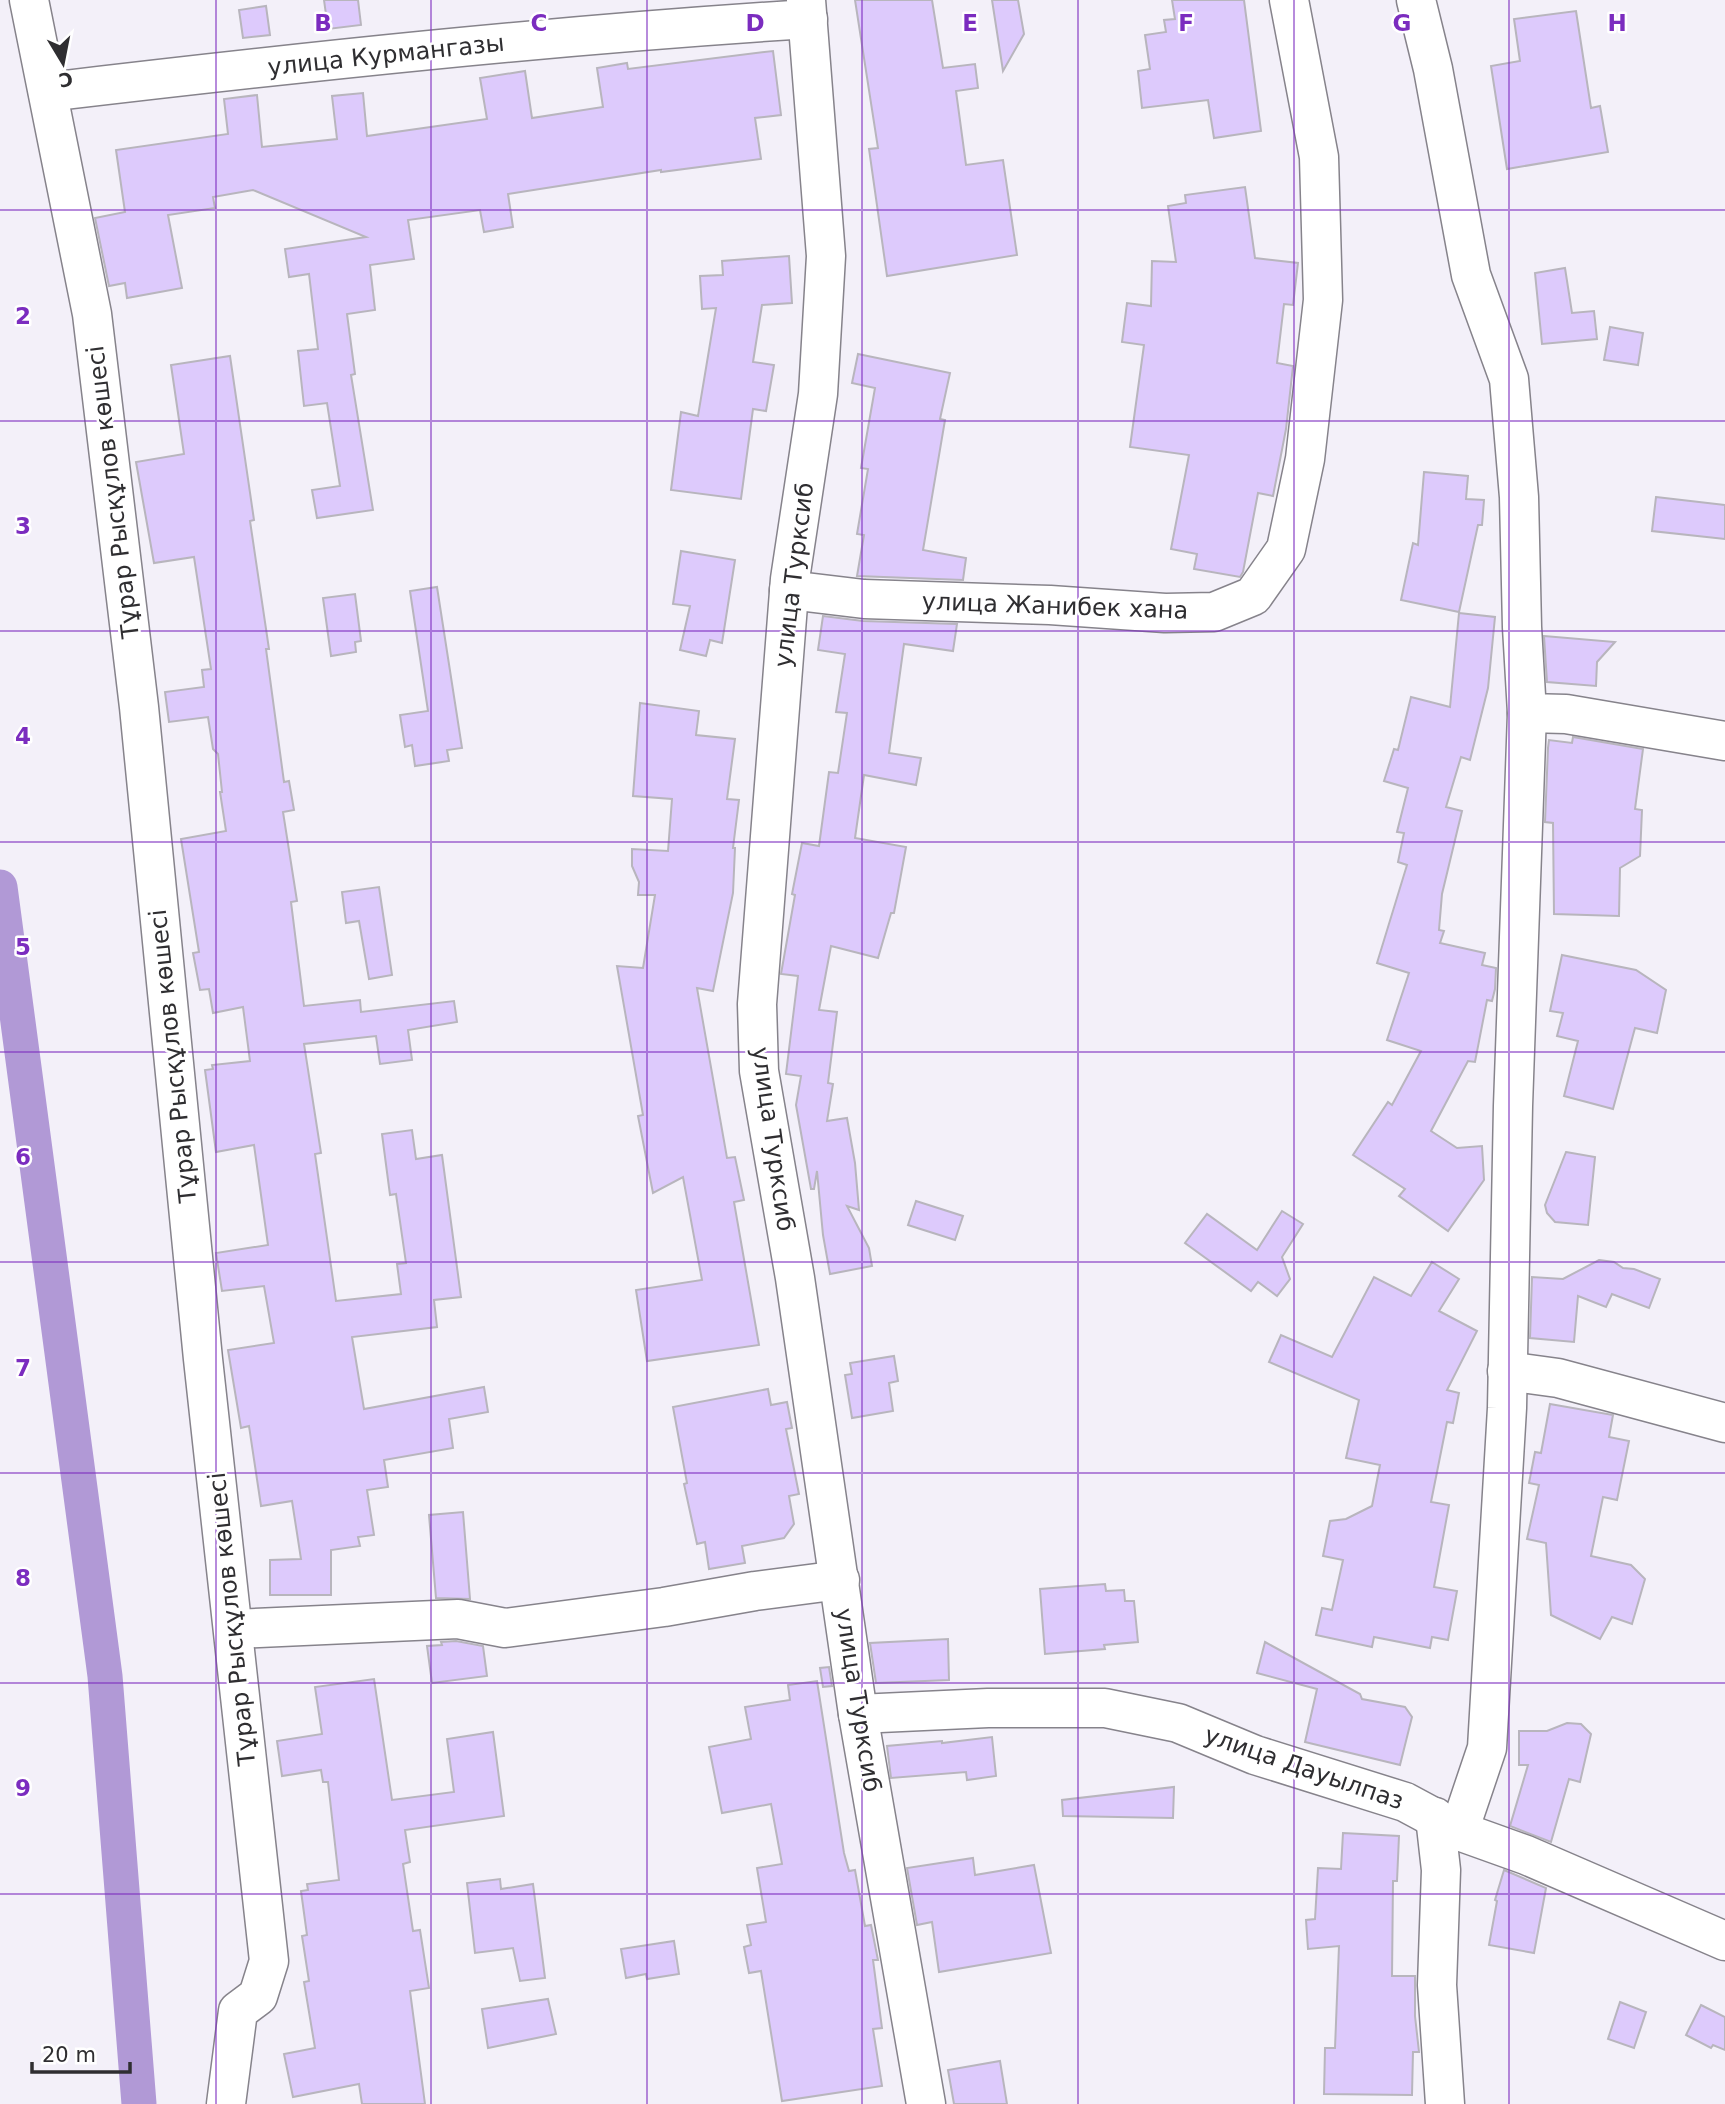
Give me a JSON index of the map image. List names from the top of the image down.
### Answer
{
  "streets": {
    "street": [
      "улица Курмангазы",
      "Тұрар Рысқұлов көшесі",
      "улица Турксиб",
      "улица Жанибек хана",
      "улица Дауылпаз"
    ]
  },
  "crossings": [
    ["улица Курмангазы", "Тұрар Рысқұлов көшесі"],
    ["улица Курмангазы", "улица Турксиб"],
    ["улица Турксиб", "улица Жанибек хана"],
    ["улица Турксиб", "улица Дауылпаз"]
  ],
  "scale_bar": "20 m",
  "north": "bottom",
  "grid": {
    "columns": [
      "B",
      "C",
      "D",
      "E",
      "F",
      "G",
      "H"
    ],
    "rows": [
      "2",
      "3",
      "4",
      "5",
      "6",
      "7",
      "8",
      "9"
    ]
  }
}
